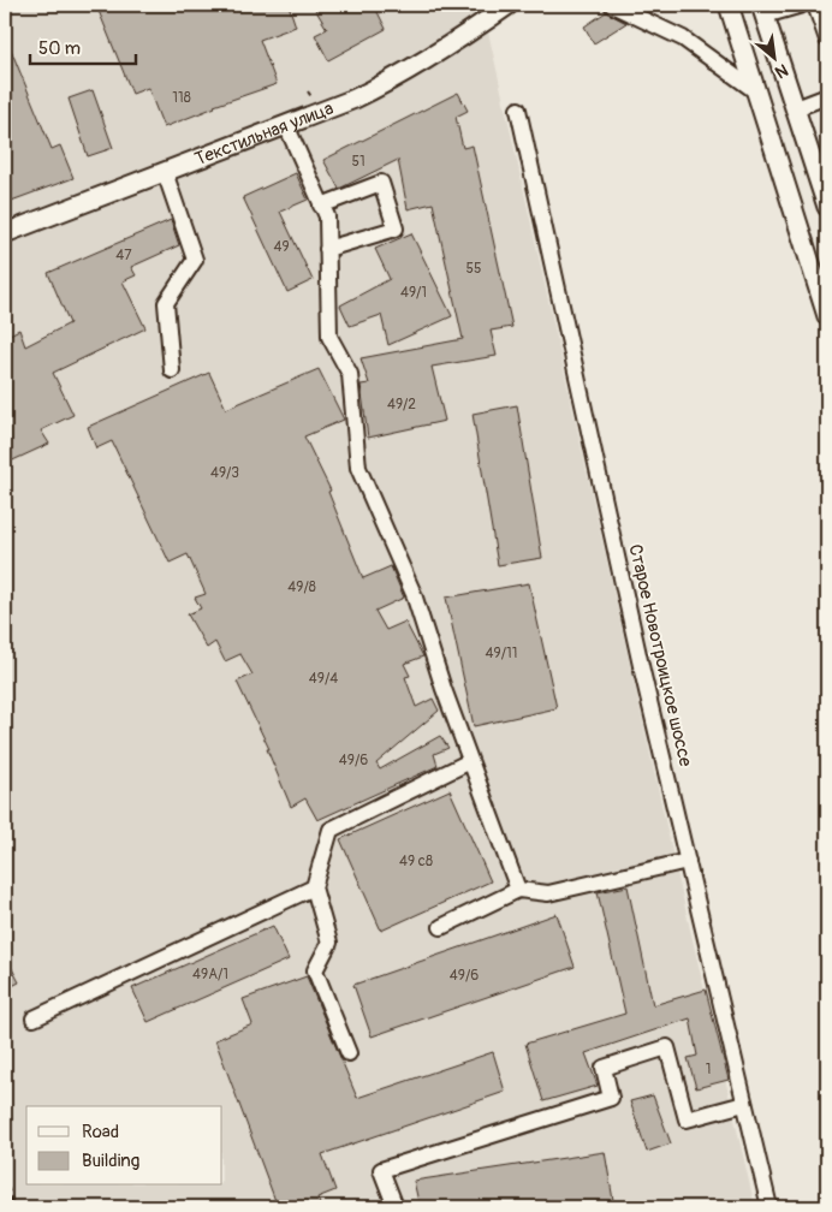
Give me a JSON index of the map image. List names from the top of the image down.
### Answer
{
  "streets": {
    "main road": ["Текстильная улица"],
    "street": ["Старое Новотроицкое шоссе"]
  },
  "house_numbers": [
    "118",
    "51",
    "49",
    "47",
    "55",
    "49/1",
    "49/2",
    "49/3",
    "49/8",
    "49/11",
    "49/4",
    "49/6",
    "49 с8",
    "49А/1",
    "49/6",
    "1"
  ],
  "legend": ["Road", "Building"],
  "scale_bar": "50 m",
  "north": "bottom right"
}
